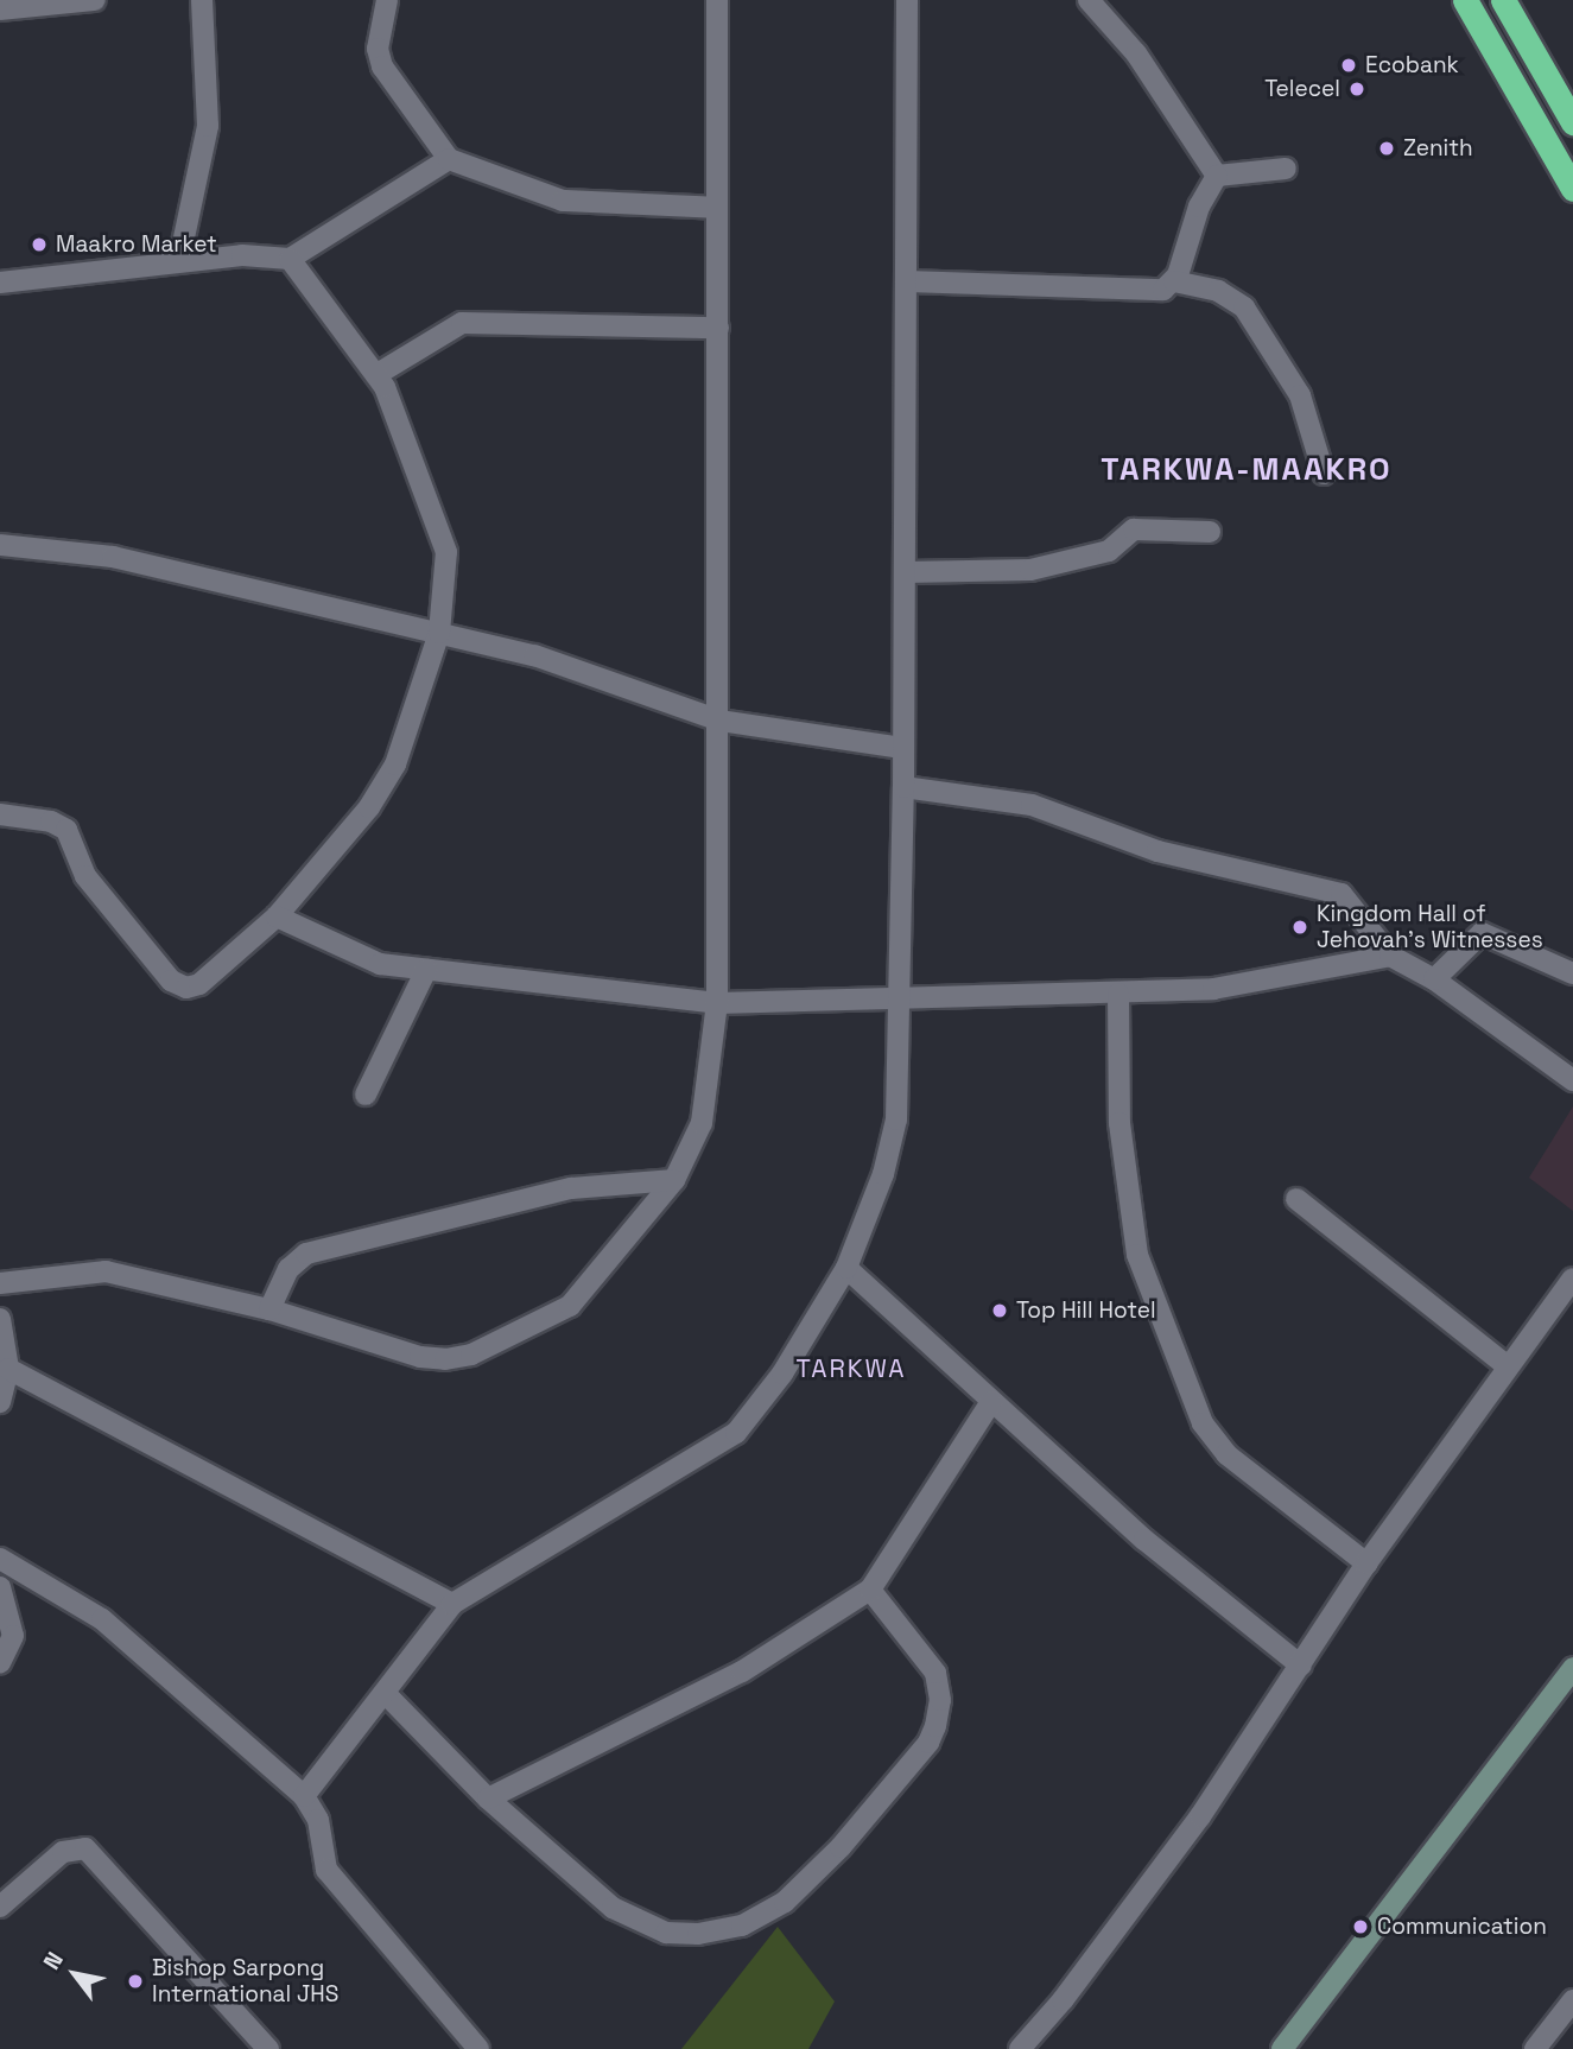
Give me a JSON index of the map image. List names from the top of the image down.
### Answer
{
  "districts": ["TARKWA-MAAKRO", "TARKWA"],
  "places": [
    "Ecobank",
    "Telecel",
    "Zenith",
    "Maakro Market",
    "Kingdom Hall of Jehovah's Witnesses",
    "Top Hill Hotel",
    "Communication",
    "Bishop Sarpong International JHS"
  ],
  "north": "top left"
}
